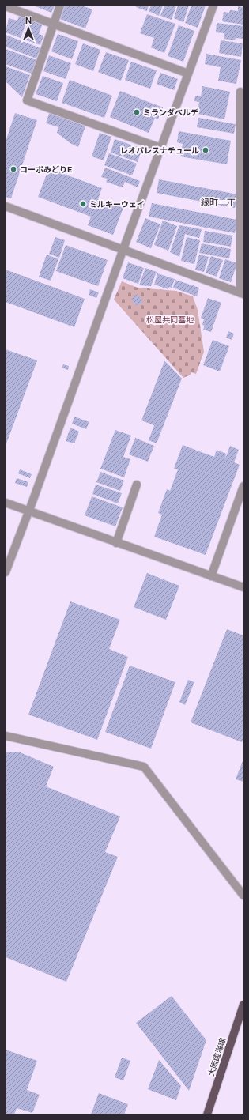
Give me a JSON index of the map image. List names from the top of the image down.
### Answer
{
  "streets": {
    "main road": ["大阪臨海線"]
  },
  "districts": ["緑町一丁"],
  "parks": ["松屋共同墓地"],
  "places": [
    "ミランダベルデ",
    "レオパレスナチュール",
    "コーポみどりE",
    "ミルキーウェイ"
  ],
  "north": "top"
}
